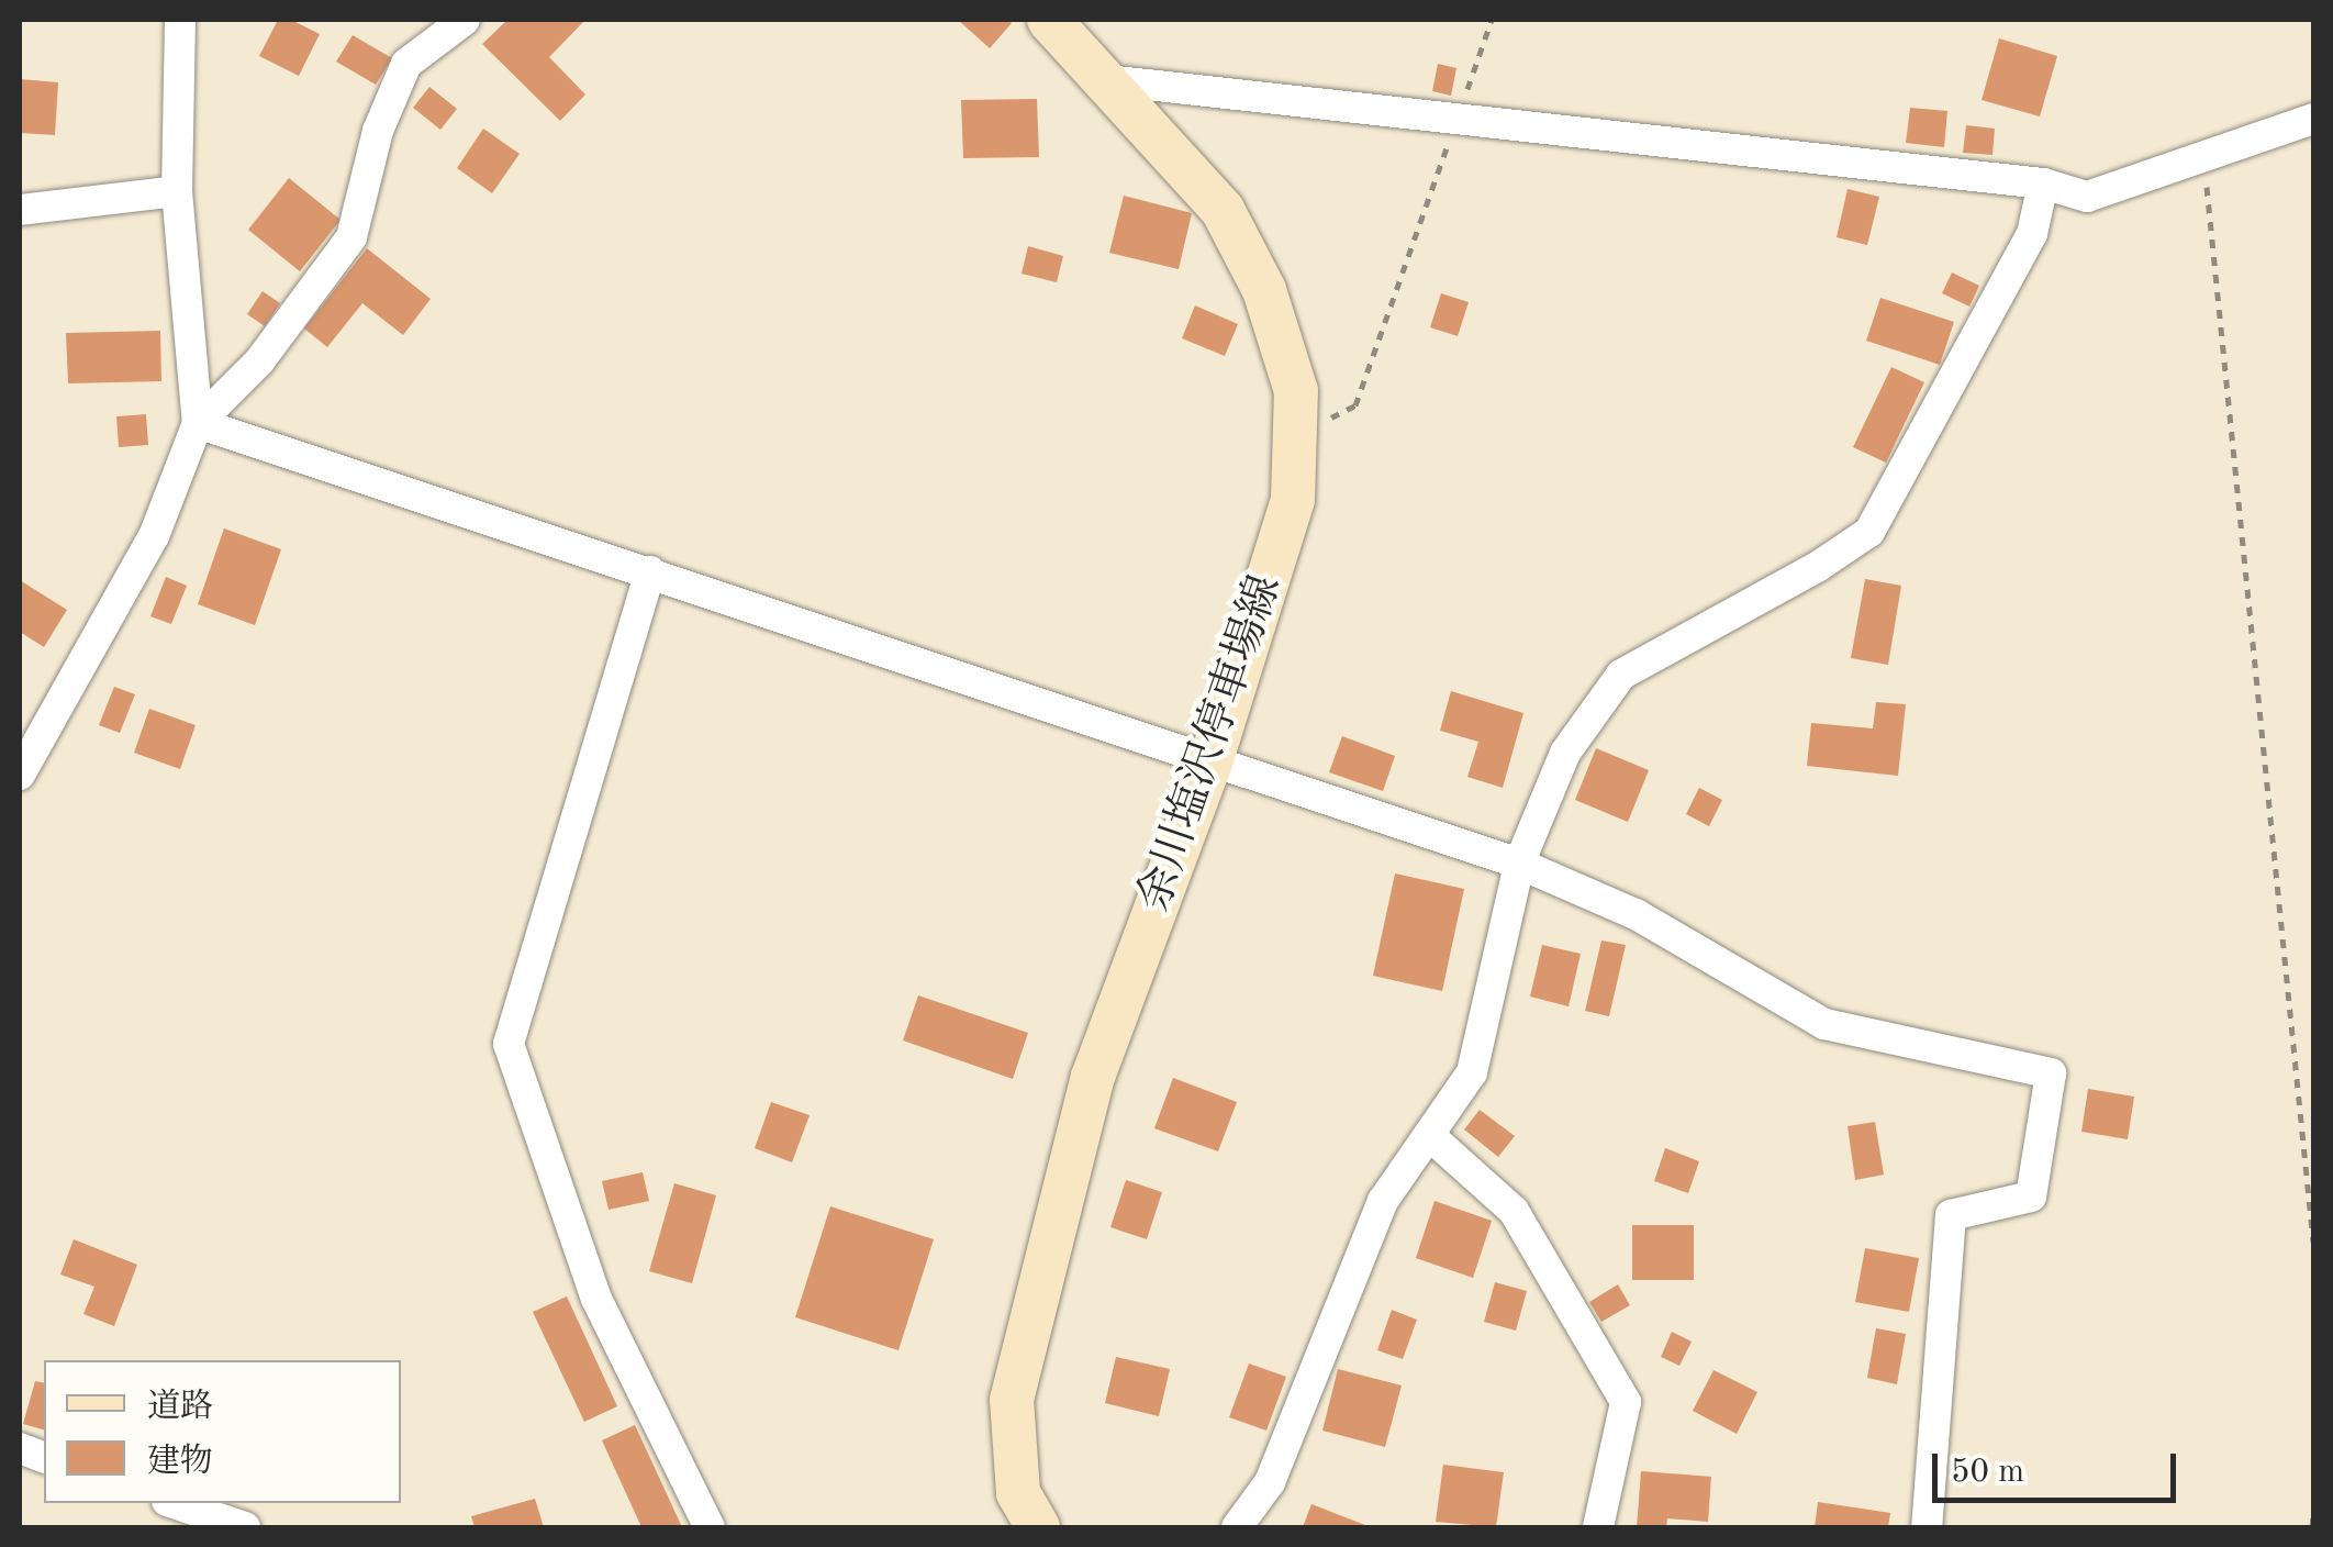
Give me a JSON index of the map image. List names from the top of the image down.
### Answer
{
  "streets": {
    "main road": ["余川塩沢停車場線"]
  },
  "legend": ["道路", "建物"],
  "scale_bar": "50 m"
}
